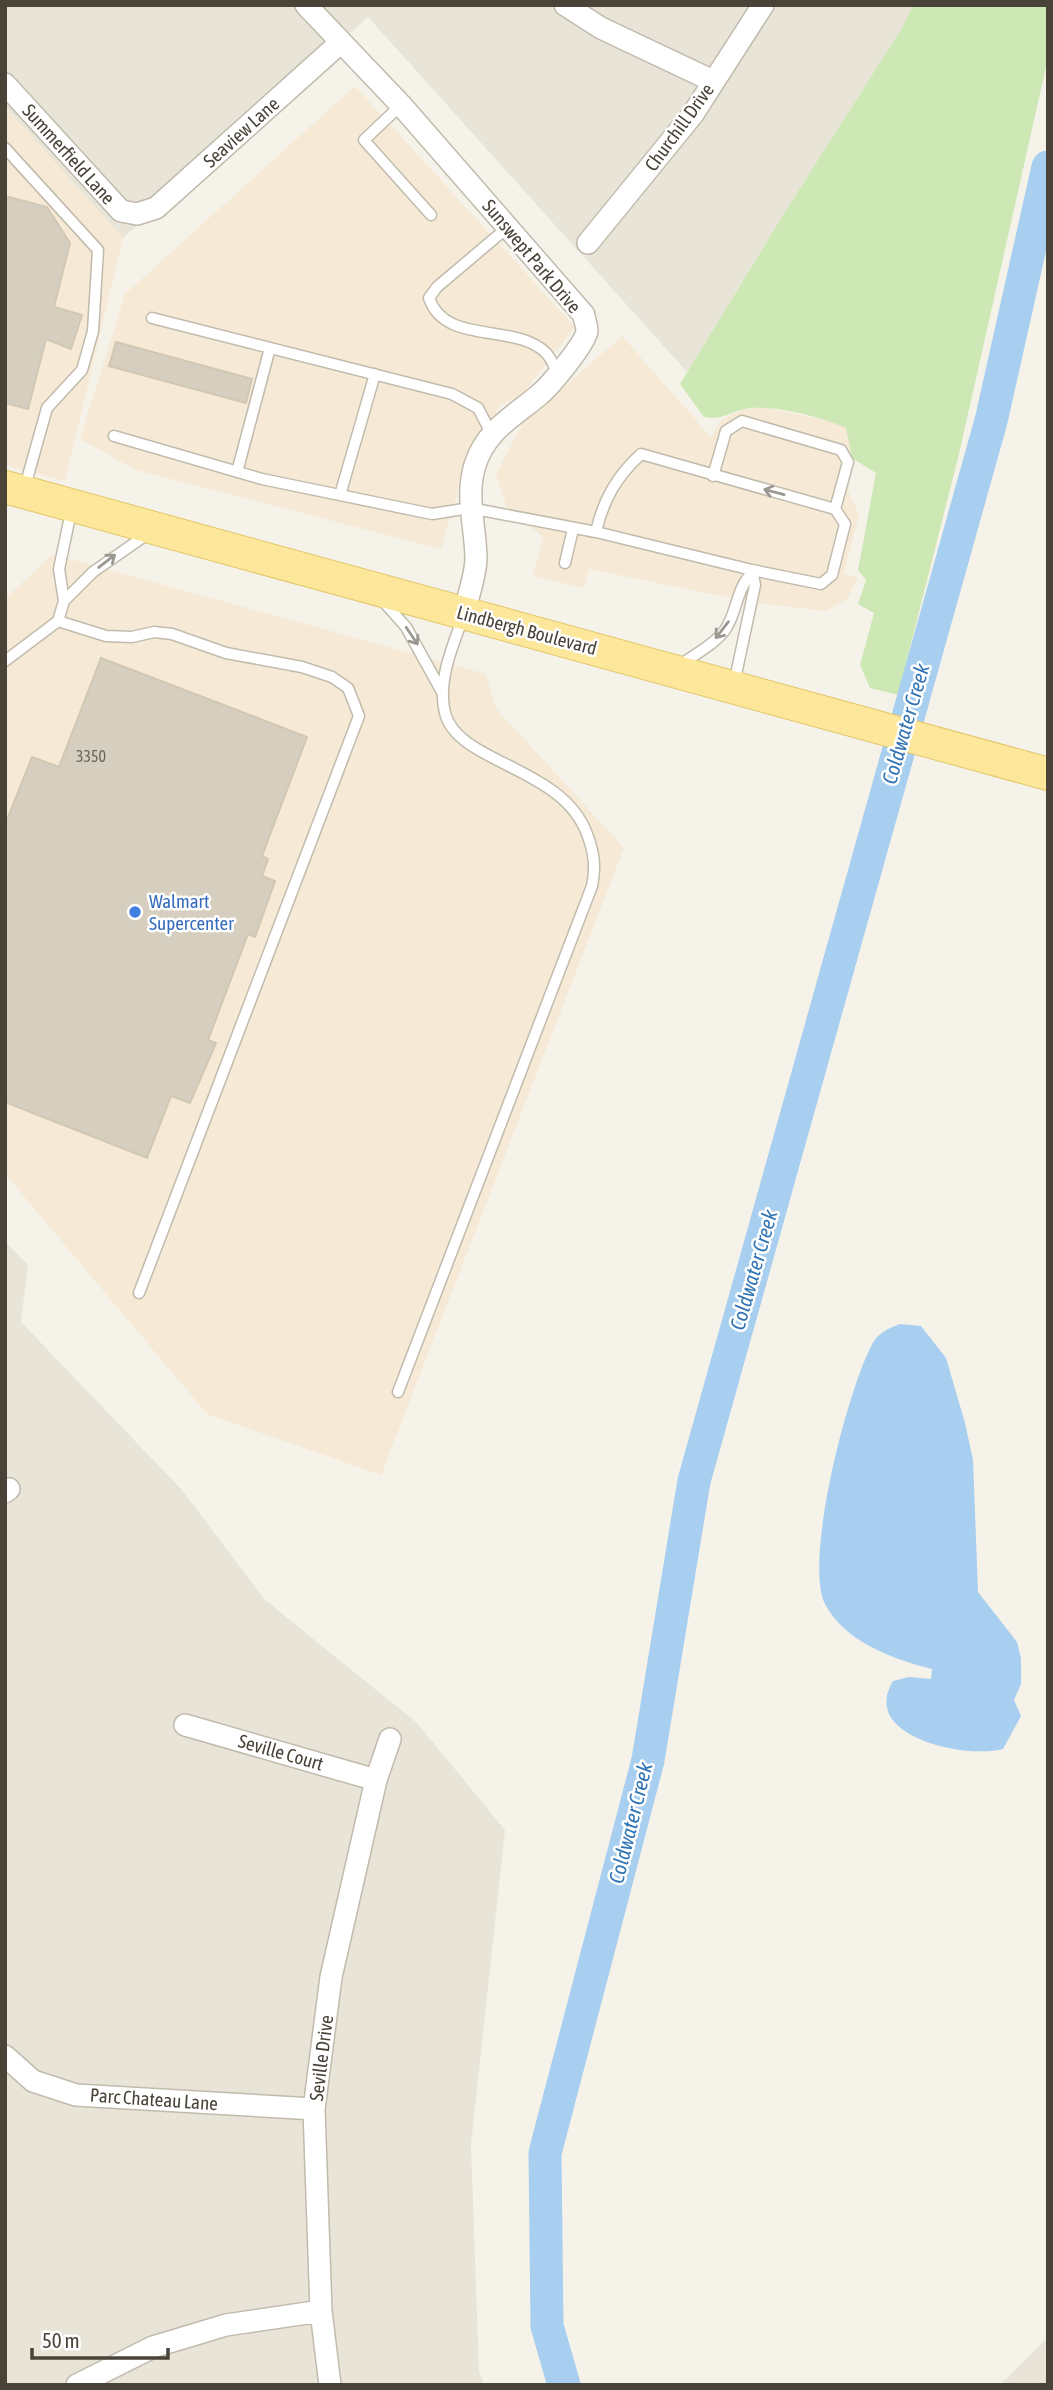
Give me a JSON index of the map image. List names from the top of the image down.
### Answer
{
  "streets": {
    "main road": ["Lindbergh Boulevard"],
    "street": [
      "Churchill Drive",
      "Seaview Lane",
      "Summerfield Lane",
      "Sunswept Park Drive",
      "Seville Court",
      "Seville Drive",
      "Parc Chateau Lane"
    ]
  },
  "crossings": [
    ["Seaview Lane", "Summerfield Lane"],
    ["Seaview Lane", "Sunswept Park Drive"],
    ["Sunswept Park Drive", "Lindbergh Boulevard"],
    ["Seville Court", "Seville Drive"],
    ["Seville Drive", "Parc Chateau Lane"]
  ],
  "water": ["Coldwater Creek"],
  "places": ["Walmart Supercenter"],
  "house_numbers": ["3350"],
  "scale_bar": "50 m"
}
